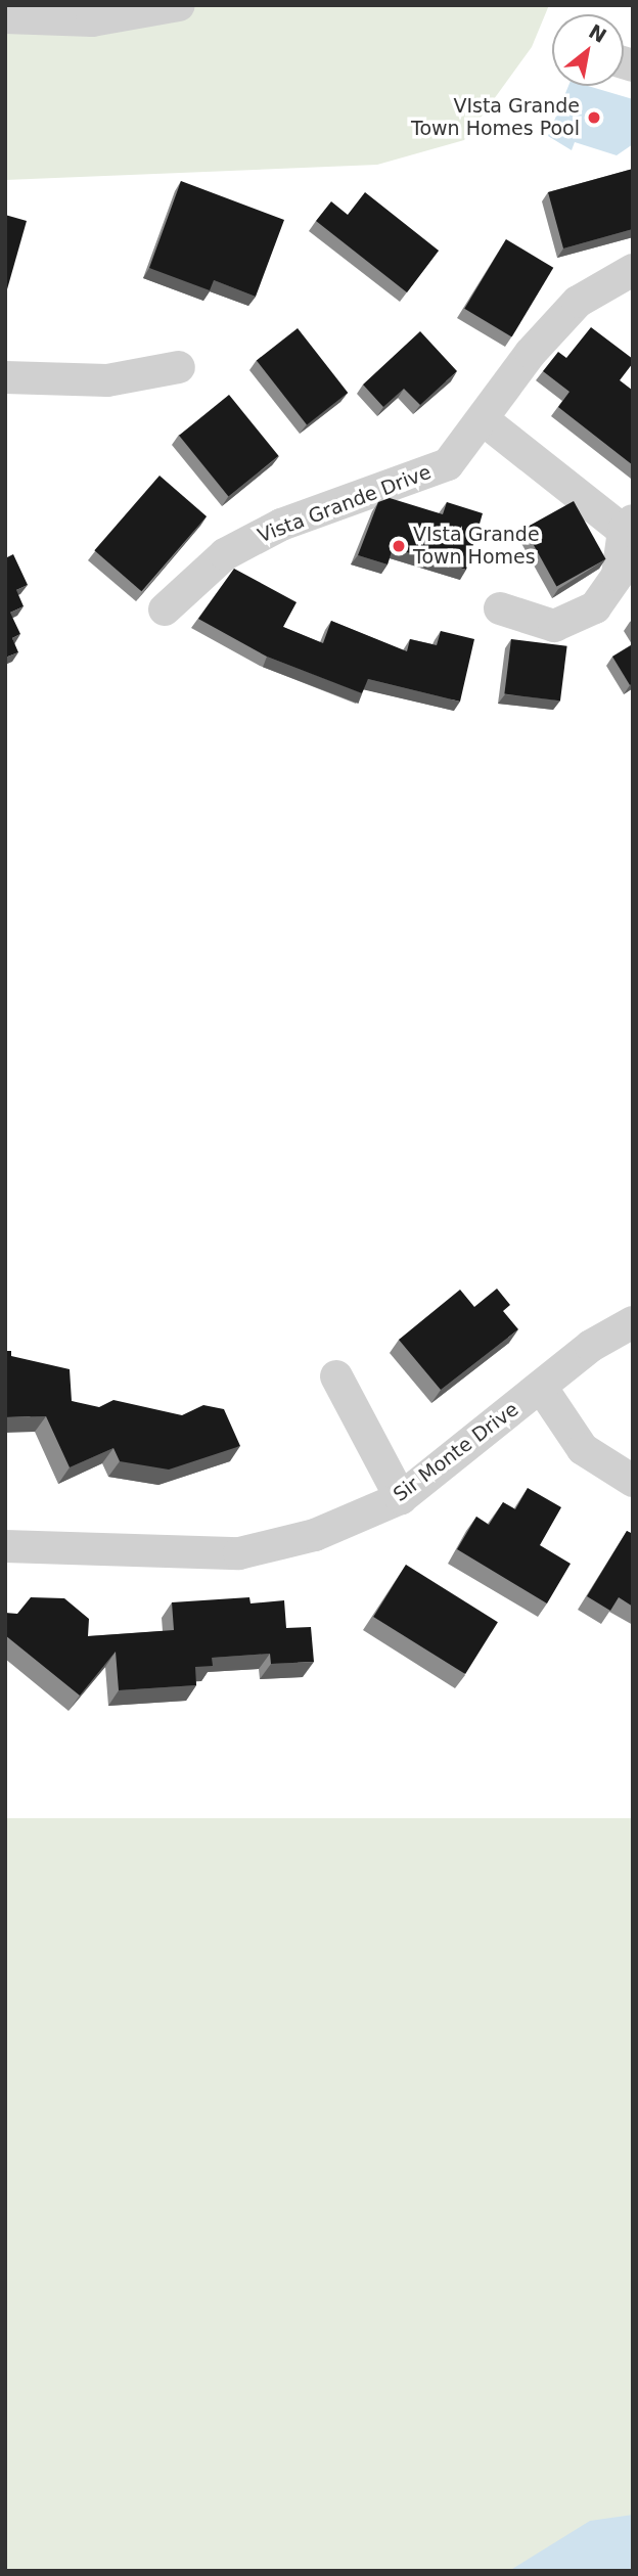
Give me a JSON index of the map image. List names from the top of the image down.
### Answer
{
  "streets": {
    "street": ["Vista Grande Drive", "Sir Monte Drive"]
  },
  "places": ["VIsta Grande Town Homes Pool", "VIsta Grande Town Homes"],
  "north": "top right"
}
